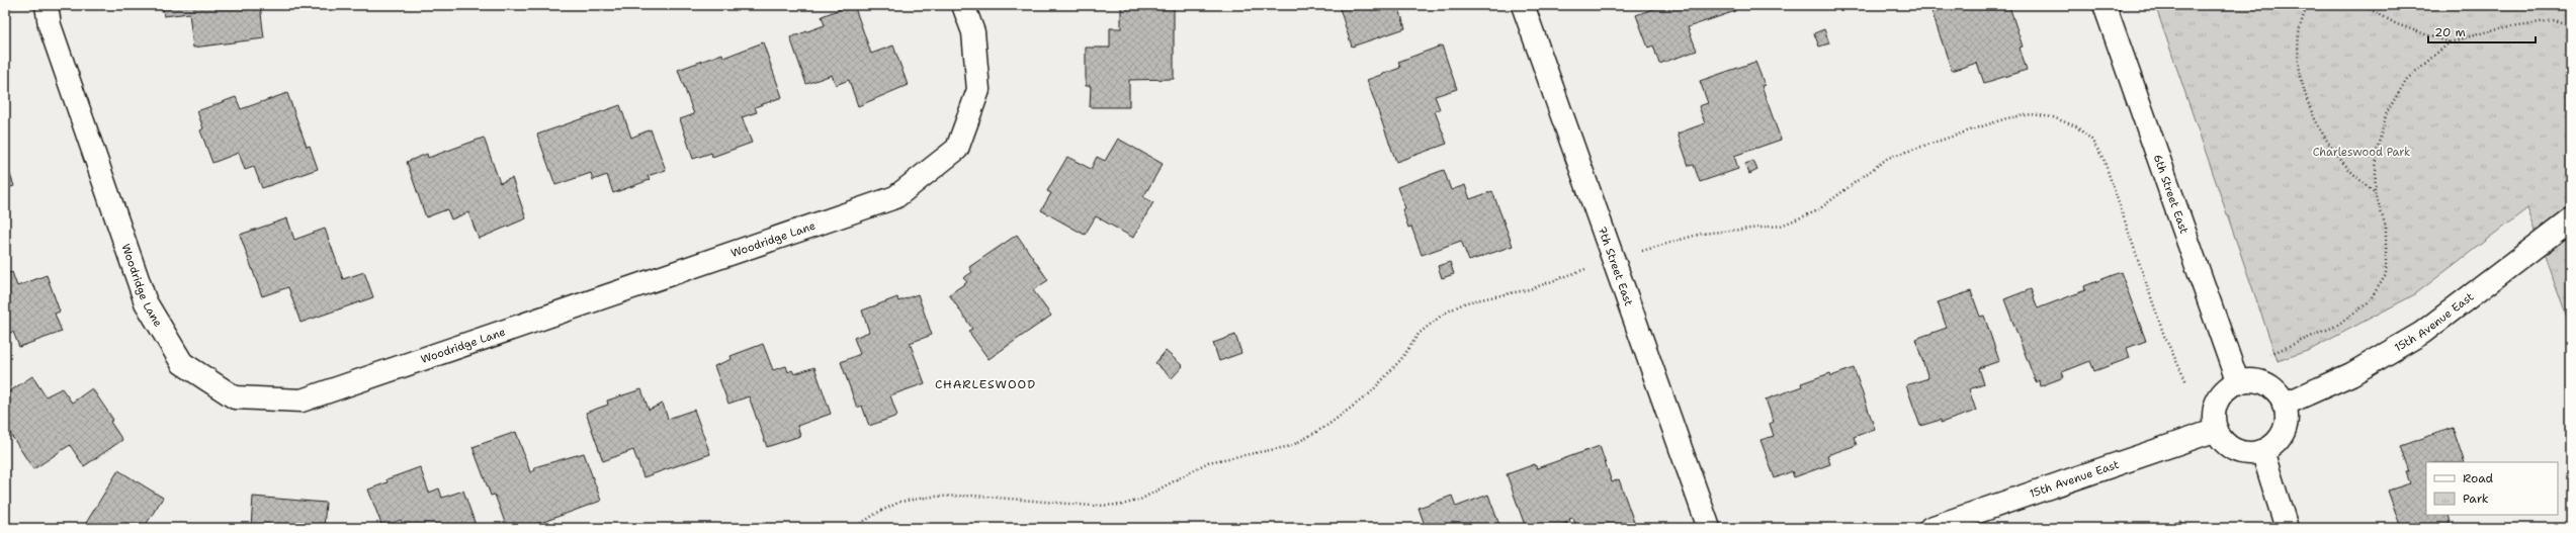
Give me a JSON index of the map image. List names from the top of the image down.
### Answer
{
  "streets": {
    "street": [
      "6th Street East",
      "Woodridge Lane",
      "7th Street East",
      "15th Avenue East"
    ]
  },
  "crossings": [
    ["6th Street East", "15th Avenue East"]
  ],
  "districts": ["CHARLESWOOD"],
  "parks": ["Charleswood Park"],
  "legend": ["Road", "Park"],
  "scale_bar": "20 m"
}
